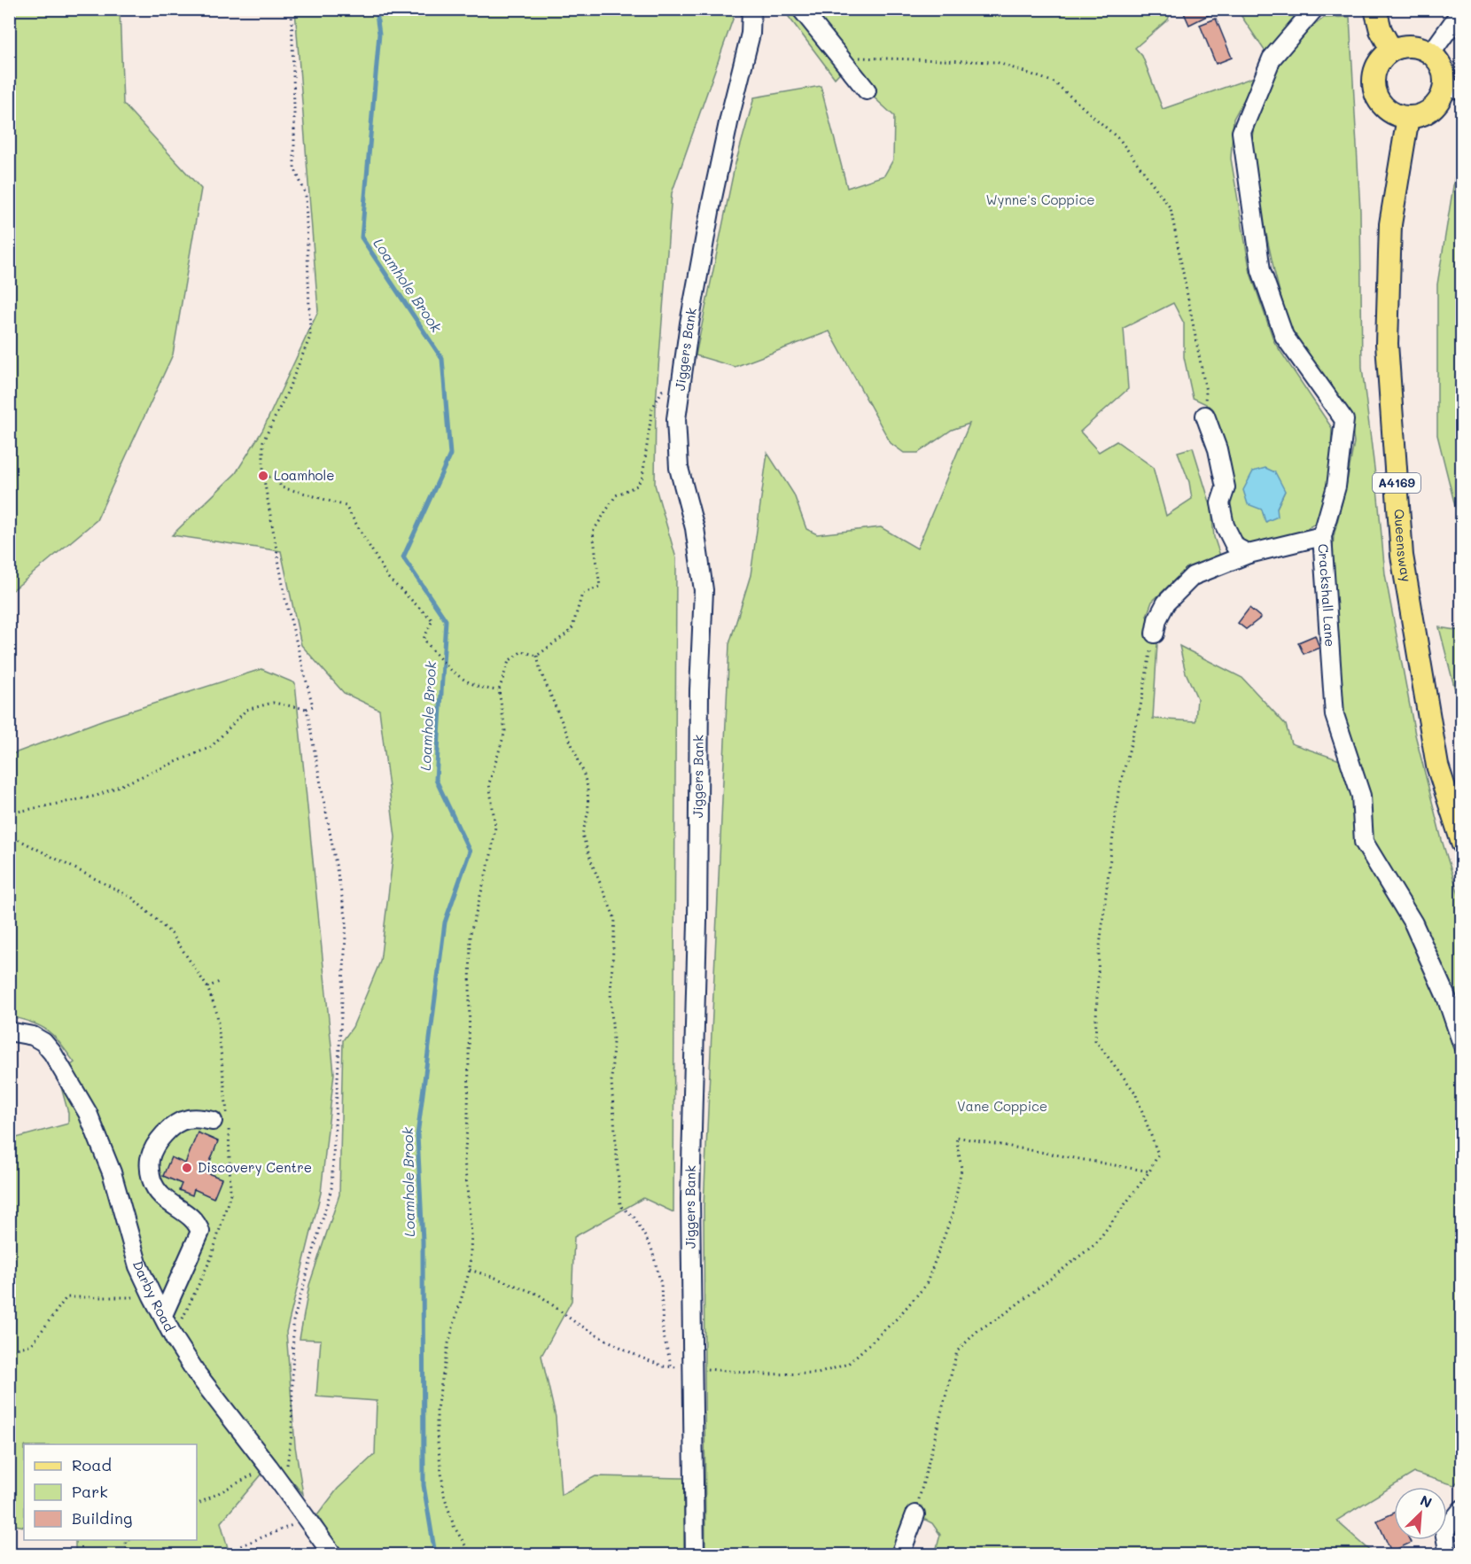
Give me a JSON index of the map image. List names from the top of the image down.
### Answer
{
  "streets": {
    "main road": ["A4169", "Queensway"],
    "street": ["Jiggers Bank", "Crackshall Lane", "Darby Road"]
  },
  "water": ["Loamhole Brook"],
  "parks": ["Wynne's Coppice", "Vane Coppice"],
  "places": ["Loamhole", "Discovery Centre"],
  "legend": ["Road", "Park", "Building"],
  "north": "top right"
}
